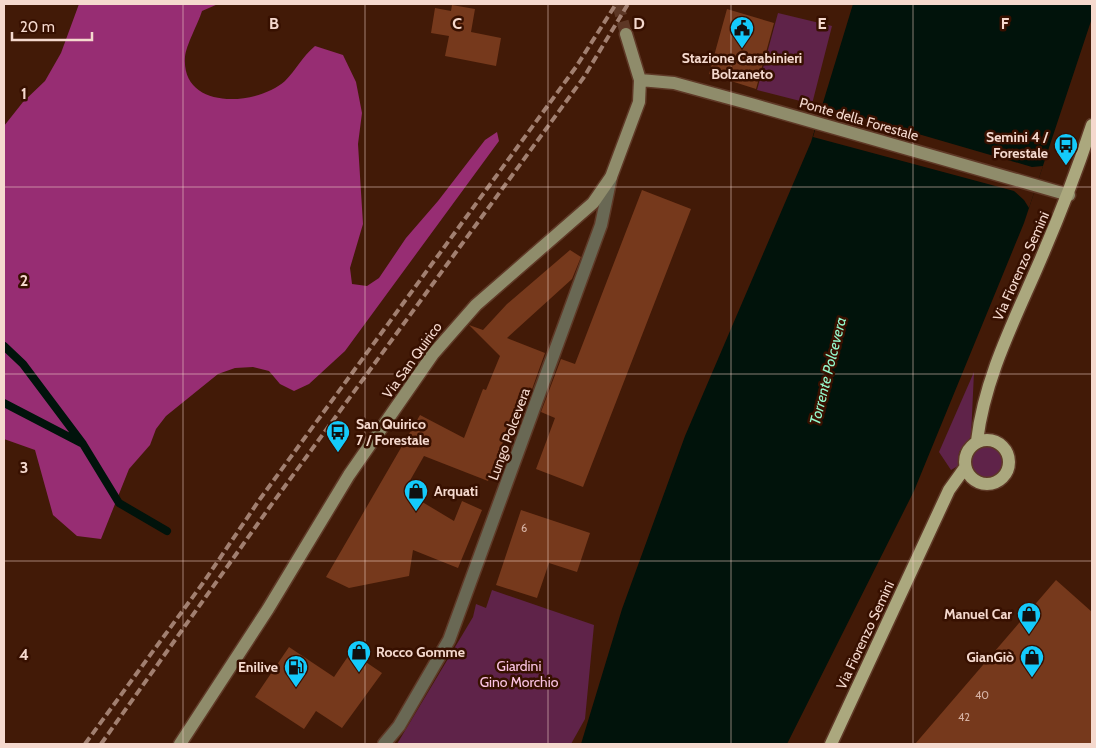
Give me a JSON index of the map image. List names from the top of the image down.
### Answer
{
  "streets": {
    "main road": ["Ponte della Forestale", "Via Fiorenzo Semini", "Via San Quirico"],
    "street": ["Lungo Polcevera"]
  },
  "crossings": [
    ["Ponte della Forestale", "Via Fiorenzo Semini"],
    ["Ponte della Forestale", "Via San Quirico"],
    ["Via San Quirico", "Lungo Polcevera"]
  ],
  "water": ["Torrente Polcevera"],
  "parks": ["Giardini Gino Morchio"],
  "places": {
    "public building": ["Stazione Carabinieri Bolzaneto"],
    "bus stop": ["Semini 4 / Forestale", "San Quirico 7 / Forestale"],
    "shop": [
      "Arquati",
      "Manuel Car",
      "Rocco Gomme",
      "GianGiò"
    ],
    "fuel station": ["Enilive"]
  },
  "house_numbers": ["6", "40", "42"],
  "scale_bar": "20 m",
  "grid": {
    "columns": [
      "B",
      "C",
      "D",
      "E",
      "F"
    ],
    "rows": [
      "1",
      "2",
      "3",
      "4"
    ]
  }
}
